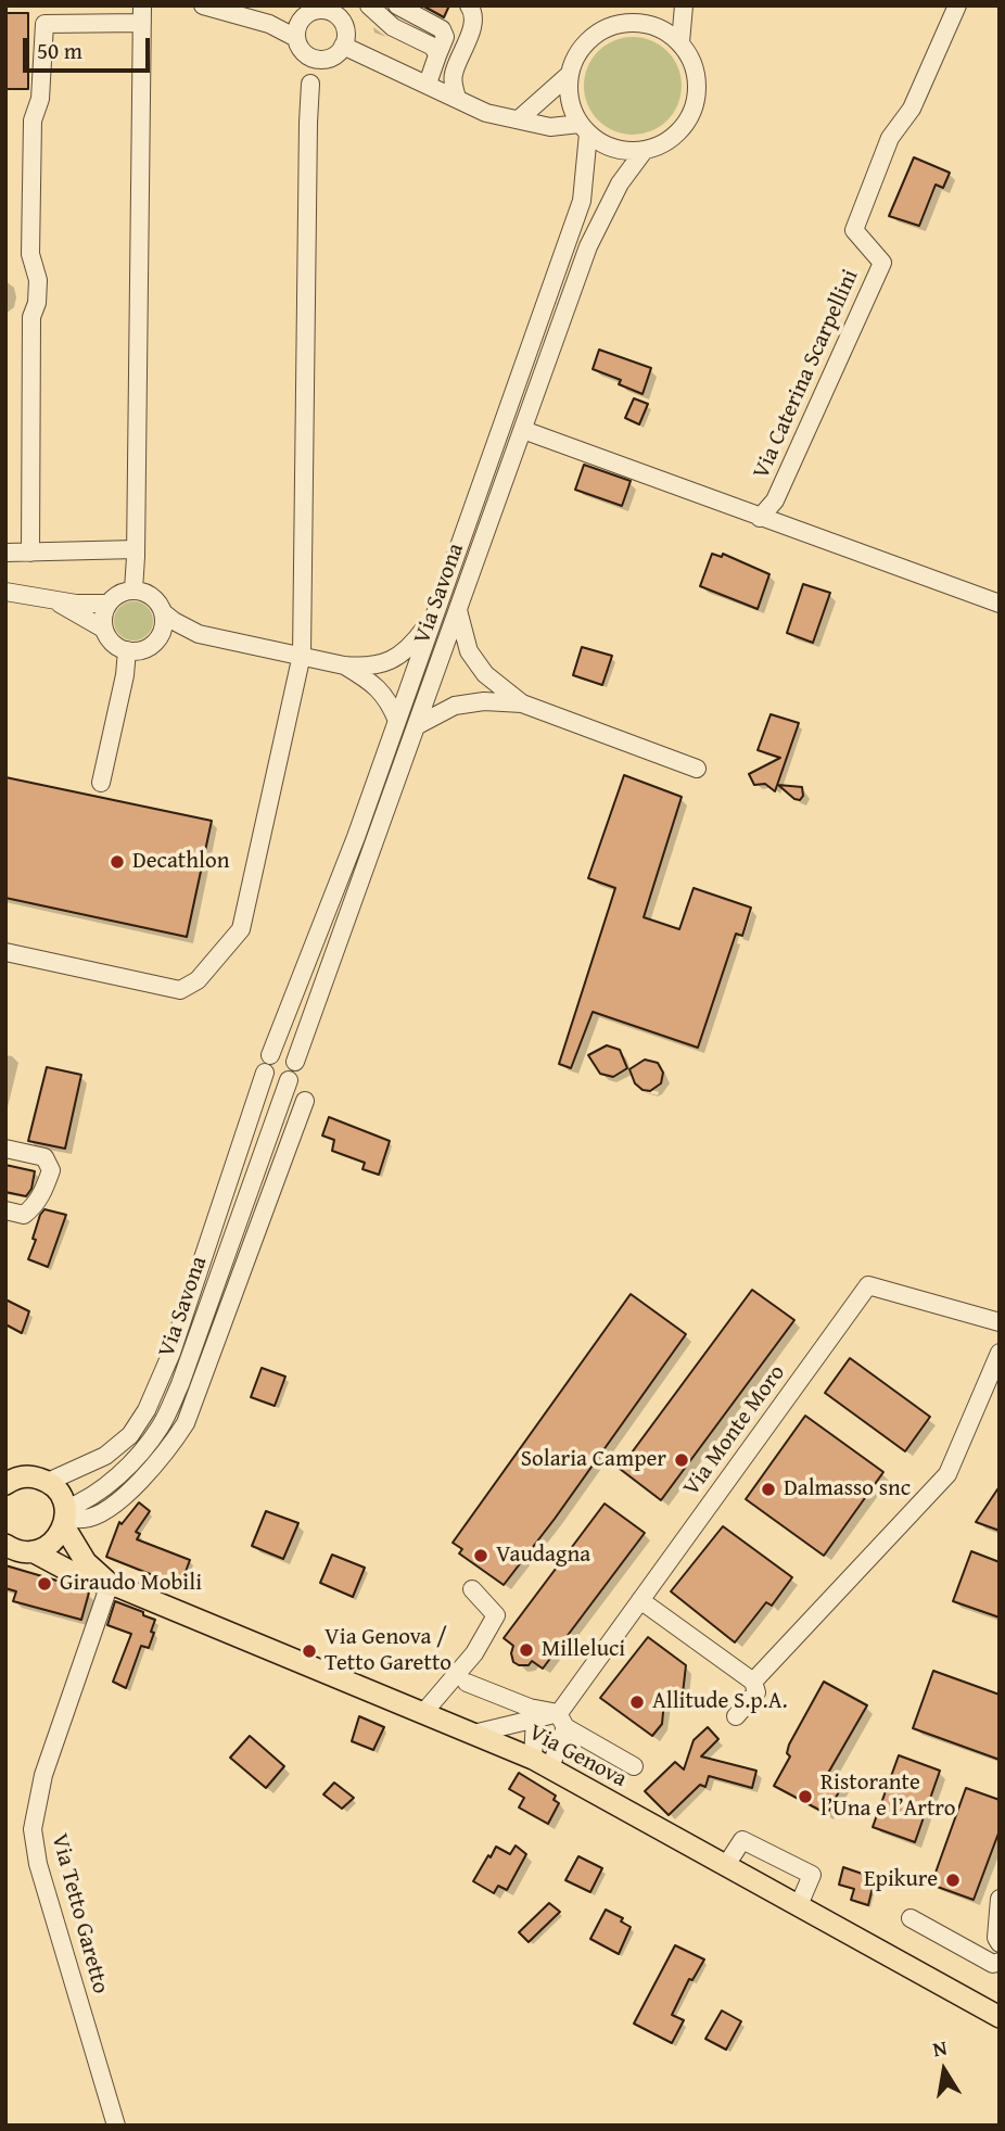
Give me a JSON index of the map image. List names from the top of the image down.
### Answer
{
  "streets": {
    "main road": ["Via Genova"],
    "street": [
      "Via Caterina Scarpellini",
      "Via Savona",
      "Via Monte Moro",
      "Via Tetto Garetto"
    ]
  },
  "crossings": [
    ["Via Savona", "Via Genova"],
    ["Via Monte Moro", "Via Genova"],
    ["Via Genova", "Via Tetto Garetto"]
  ],
  "places": [
    "Decathlon",
    "Solaria Camper",
    "Dalmasso snc",
    "Vaudagna",
    "Giraudo Mobili",
    "Milleluci",
    "Via Genova / Tetto Garetto",
    "Allitude S.p.A.",
    "Ristorante l’Una e l’Artro",
    "Epikure"
  ],
  "scale_bar": "50 m",
  "north": "top"
}
